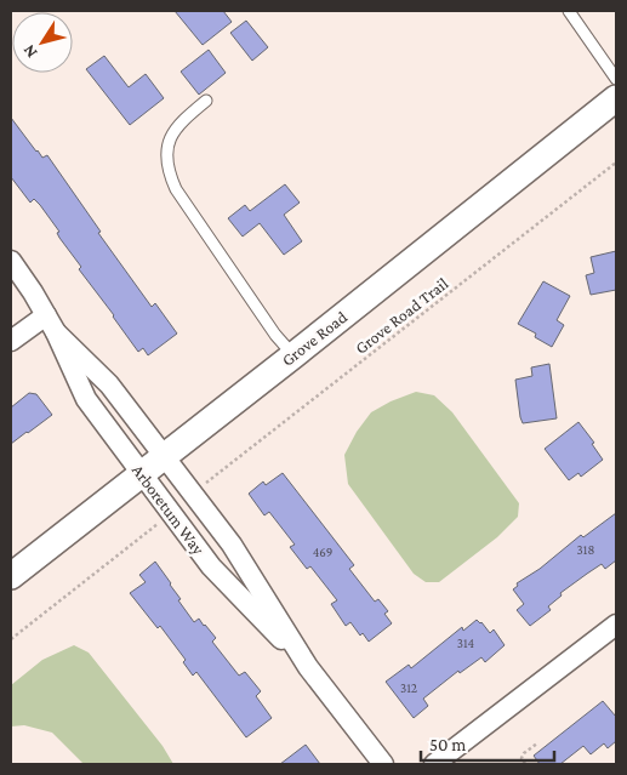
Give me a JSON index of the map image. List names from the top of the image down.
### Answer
{
  "streets": {
    "street": ["Grove Road", "Arboretum Way"],
    "path": ["Grove Road Trail"]
  },
  "crossings": [
    ["Grove Road", "Arboretum Way"]
  ],
  "house_numbers": [
    "318",
    "469",
    "314",
    "312"
  ],
  "scale_bar": "50 m",
  "north": "bottom left"
}
